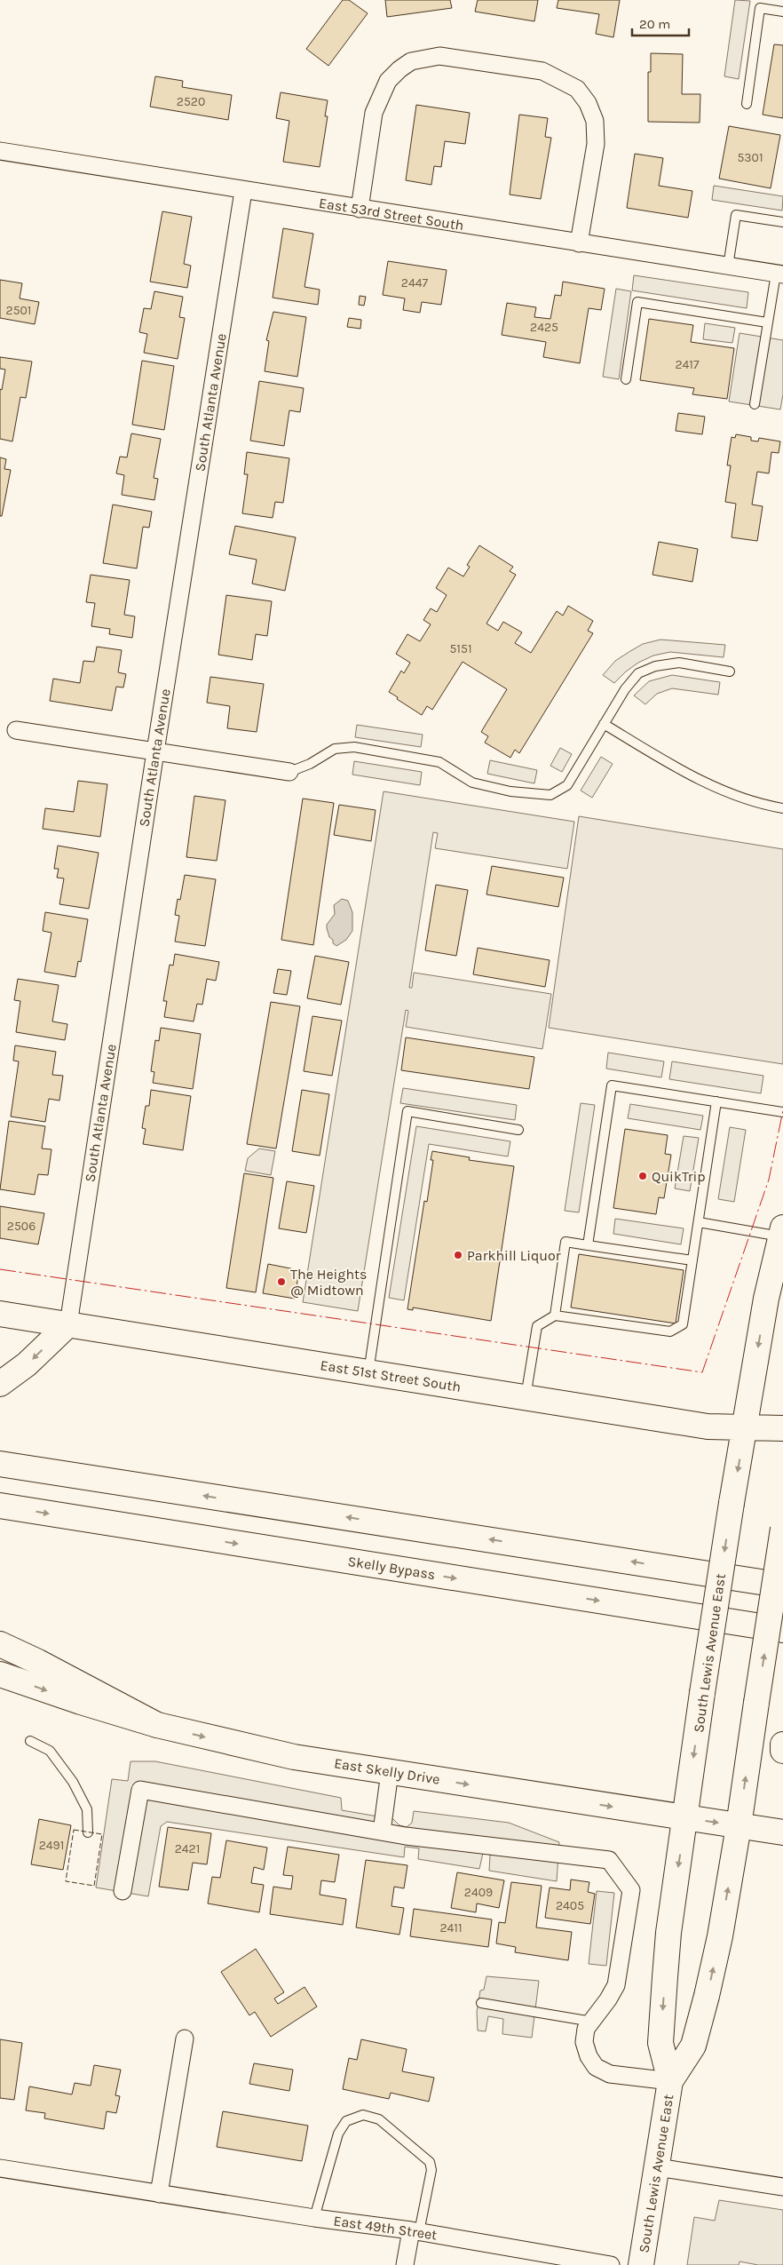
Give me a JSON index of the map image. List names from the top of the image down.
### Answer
{
  "streets": {
    "main road": [
      "East 51st Street South",
      "Skelly Bypass",
      "South Lewis Avenue East",
      "East Skelly Drive"
    ],
    "street": ["East 53rd Street South", "South Atlanta Avenue", "East 49th Street"]
  },
  "crossings": [
    ["East 53rd Street South", "South Atlanta Avenue"],
    ["South Atlanta Avenue", "East 51st Street South"],
    ["East 51st Street South", "South Lewis Avenue East"],
    ["South Lewis Avenue East", "East Skelly Drive"]
  ],
  "one_way": ["East Skelly Drive"],
  "places": ["QuikTrip", "Parkhill Liquor", "The Heights @ Midtown"],
  "house_numbers": [
    "2520",
    "5301",
    "2447",
    "2501",
    "2425",
    "2417",
    "5151",
    "2506",
    "2491",
    "2421",
    "2409",
    "2405",
    "2411"
  ],
  "scale_bar": "20 m"
}
